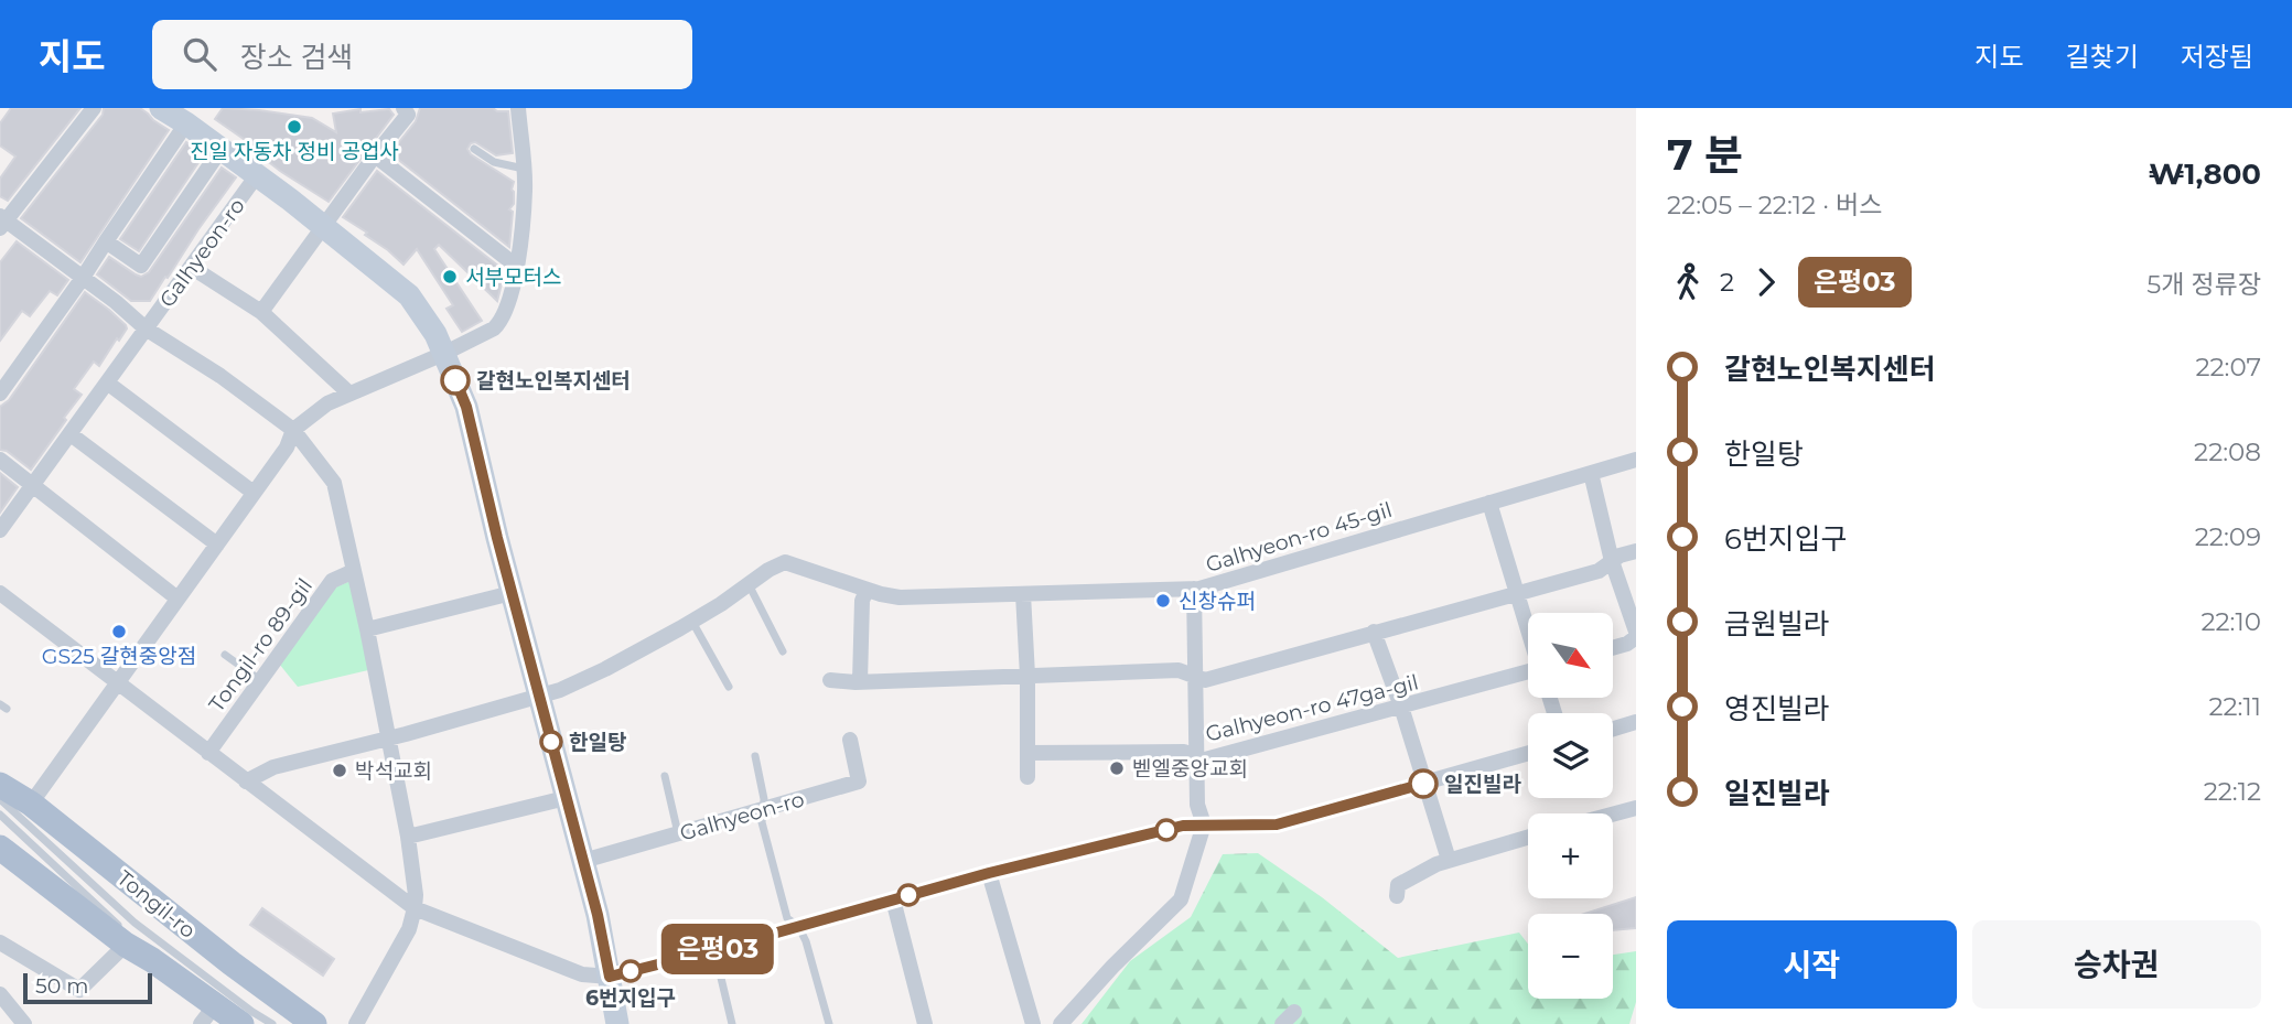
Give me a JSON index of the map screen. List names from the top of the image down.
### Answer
{
  "streets": {
    "main road": ["Galhyeon-ro", "Tongil-ro"],
    "street": ["Galhyeon-ro 45-gil", "Tongil-ro 89-gil", "Galhyeon-ro 47ga-gil"]
  },
  "crossings": [
    ["Galhyeon-ro", "Galhyeon-ro 45-gil"]
  ],
  "places": [
    "진일 자동차 정비 공업사",
    "서부모터스",
    "갈현노인복지센터",
    "신창슈퍼",
    "GS25 갈현중앙점",
    "한일탕",
    "벧엘중앙교회",
    "박석교회",
    "일진빌라",
    "6번지입구"
  ],
  "lines": ["bus line 은평03"],
  "scale_bar": "50 m",
  "north": "bottom right",
  "page": {
    "header": "지도",
    "search": "장소 검색",
    "nav": ["지도", "길찾기", "저장됨"],
    "on_map": "은평03",
    "heading": ["7 분", "22:05 – 22:12 · 버스", "₩1,800"],
    "legs": ["2", "은평03", "5개 정류장"],
    "list": [
      {
        "name": "갈현노인복지센터",
        "value": "22:07"
      },
      {
        "name": "한일탕",
        "value": "22:08"
      },
      {
        "name": "6번지입구",
        "value": "22:09"
      },
      {
        "name": "금원빌라",
        "value": "22:10"
      },
      {
        "name": "영진빌라",
        "value": "22:11"
      },
      {
        "name": "일진빌라",
        "value": "22:12"
      }
    ],
    "map_buttons": ["+", "−"],
    "buttons": ["시작", "승차권"],
    "scale": "50 m"
  }
}
